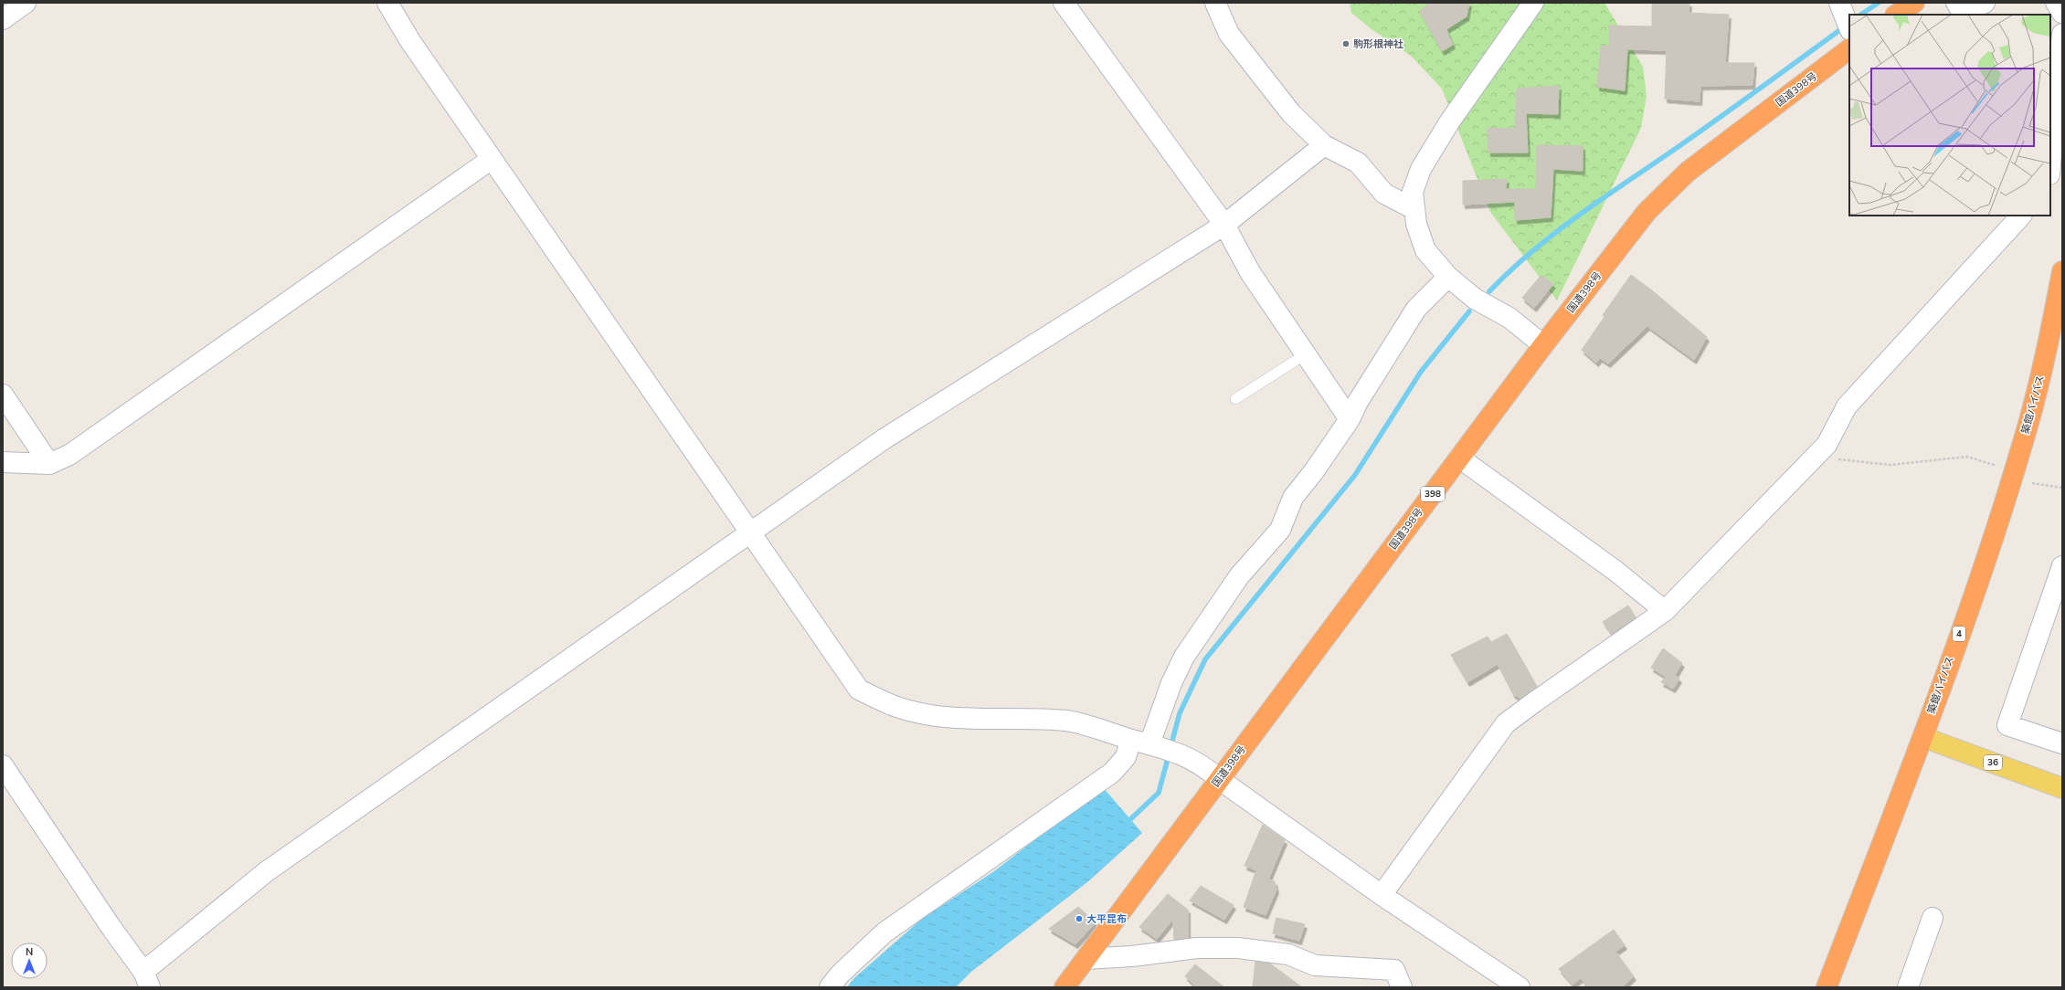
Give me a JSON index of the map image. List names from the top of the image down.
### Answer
{
  "streets": {
    "highway": [
      "国道398号",
      "築館バイパス",
      "398",
      "4"
    ],
    "main road": ["36"]
  },
  "crossings": [
    ["築館バイパス", "36"]
  ],
  "places": ["駒形根神社", "大平昆布"],
  "north": "top"
}
